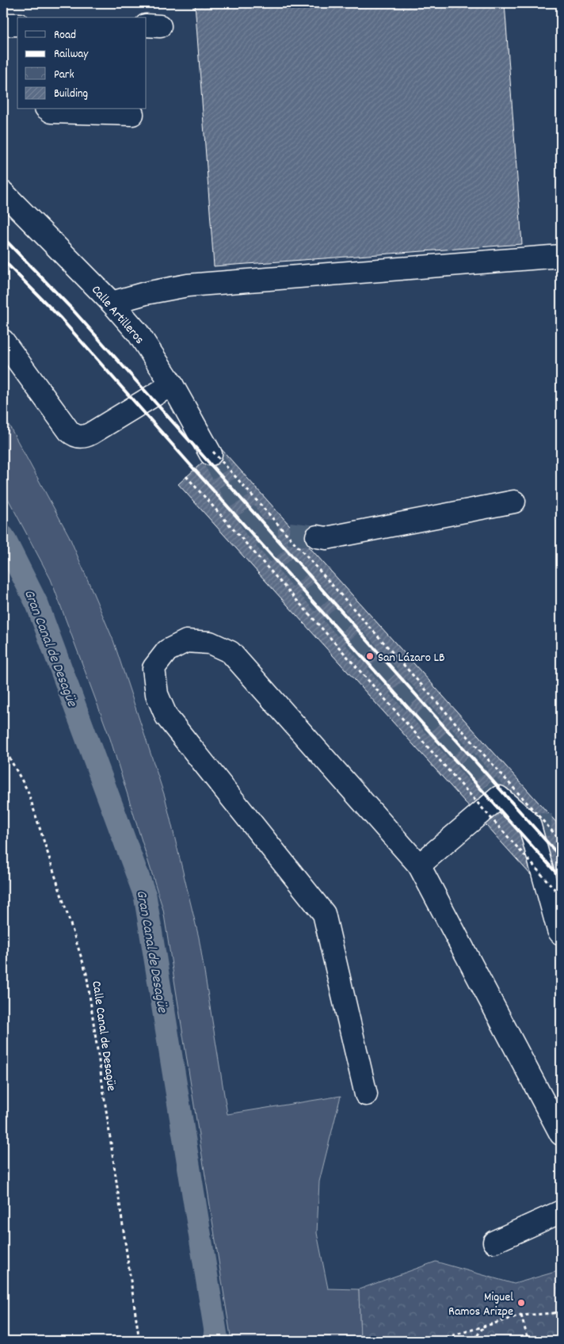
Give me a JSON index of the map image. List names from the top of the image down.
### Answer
{
  "streets": {
    "lane": ["Calle Artilleros"],
    "path": ["Calle Canal de Desagüe"]
  },
  "water": ["Gran Canal de Desagüe"],
  "places": ["San Lázaro LB", "Miguel Ramos Arizpe"],
  "legend": [
    "Road",
    "Railway",
    "Park",
    "Building"
  ]
}
